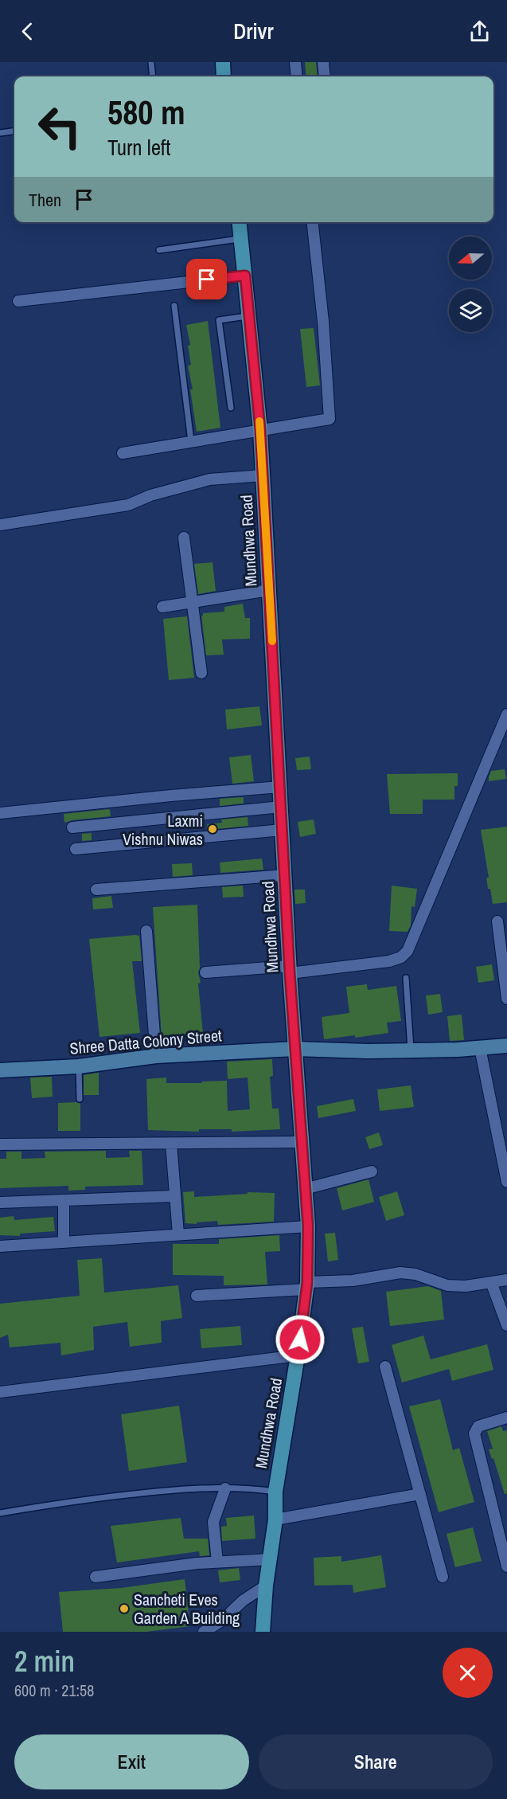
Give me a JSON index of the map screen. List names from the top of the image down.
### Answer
{
  "streets": {
    "main road": ["Mundhwa Road"],
    "street": ["Shree Datta Colony Street"]
  },
  "crossings": [
    ["Mundhwa Road", "Shree Datta Colony Street"]
  ],
  "places": ["Laxmi Vishnu Niwas", "Sancheti Eves Garden A Building"],
  "north": "left",
  "page": {
    "header": "Drivr",
    "turn": ["580 m", "Turn left"],
    "then": "Then",
    "heading": ["2 min", "600 m · 21:58"],
    "buttons": ["Exit", "Share"]
  }
}
